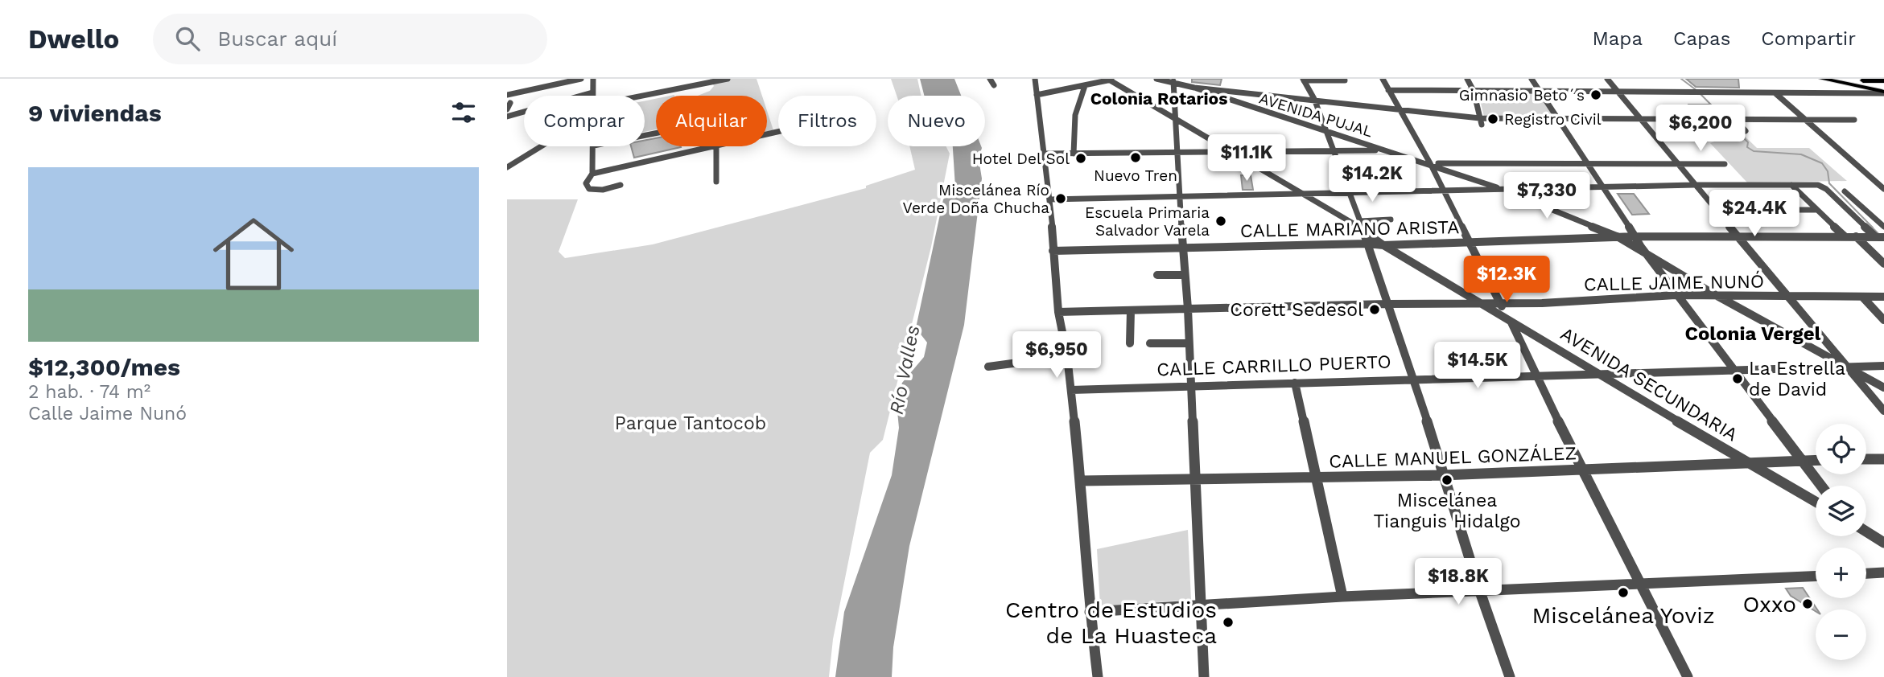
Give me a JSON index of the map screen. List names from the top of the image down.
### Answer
{
  "streets": {
    "street": [
      "AVENIDA PUJAL",
      "CALLE MARIANO ARISTA",
      "CALLE JAIME NUNÓ",
      "CALLE CARRILLO PUERTO",
      "AVENIDA SECUNDARIA",
      "CALLE MANUEL GONZÁLEZ"
    ]
  },
  "crossings": [
    ["AVENIDA PUJAL", "CALLE MARIANO ARISTA"],
    ["AVENIDA PUJAL", "CALLE JAIME NUNÓ"],
    ["AVENIDA PUJAL", "CALLE CARRILLO PUERTO"],
    ["CALLE MARIANO ARISTA", "AVENIDA SECUNDARIA"],
    ["CALLE JAIME NUNÓ", "AVENIDA SECUNDARIA"],
    ["CALLE CARRILLO PUERTO", "AVENIDA SECUNDARIA"],
    ["AVENIDA SECUNDARIA", "CALLE MANUEL GONZÁLEZ"]
  ],
  "districts": ["Colonia Rotarios", "Colonia Vergel"],
  "water": ["Río Valles"],
  "parks": ["Parque Tantocob"],
  "places": [
    "Gimnasio Beto´s",
    "Registro Civil",
    "Nuevo Tren",
    "Hotel Del Sol",
    "Miscelánea Río Verde Doña Chucha",
    "Escuela Primaria Salvador Varela",
    "Corett Sedesol",
    "La Estrella de David",
    "Miscelánea Tianguis Hidalgo",
    "Miscelánea Yoviz",
    "Oxxo",
    "Centro de Estudios de La Huasteca"
  ],
  "page": {
    "header": "Dwello",
    "search": "Buscar aquí",
    "nav": ["Mapa", "Capas", "Compartir"],
    "heading": "9 viviendas",
    "chip": [
      "Comprar",
      "Alquilar",
      "Filtros",
      "Nuevo"
    ],
    "price": [
      "$6,200",
      "$11.1K",
      "$14.2K",
      "$7,330",
      "$24.4K",
      "$12.3K",
      "$6,950",
      "$14.5K",
      "$18.8K"
    ],
    "list": [
      {
        "name": "$12,300/mes",
        "note": "2 hab. · 74 m² · Calle Jaime Nunó"
      }
    ],
    "map_buttons": ["+", "−"]
  }
}
